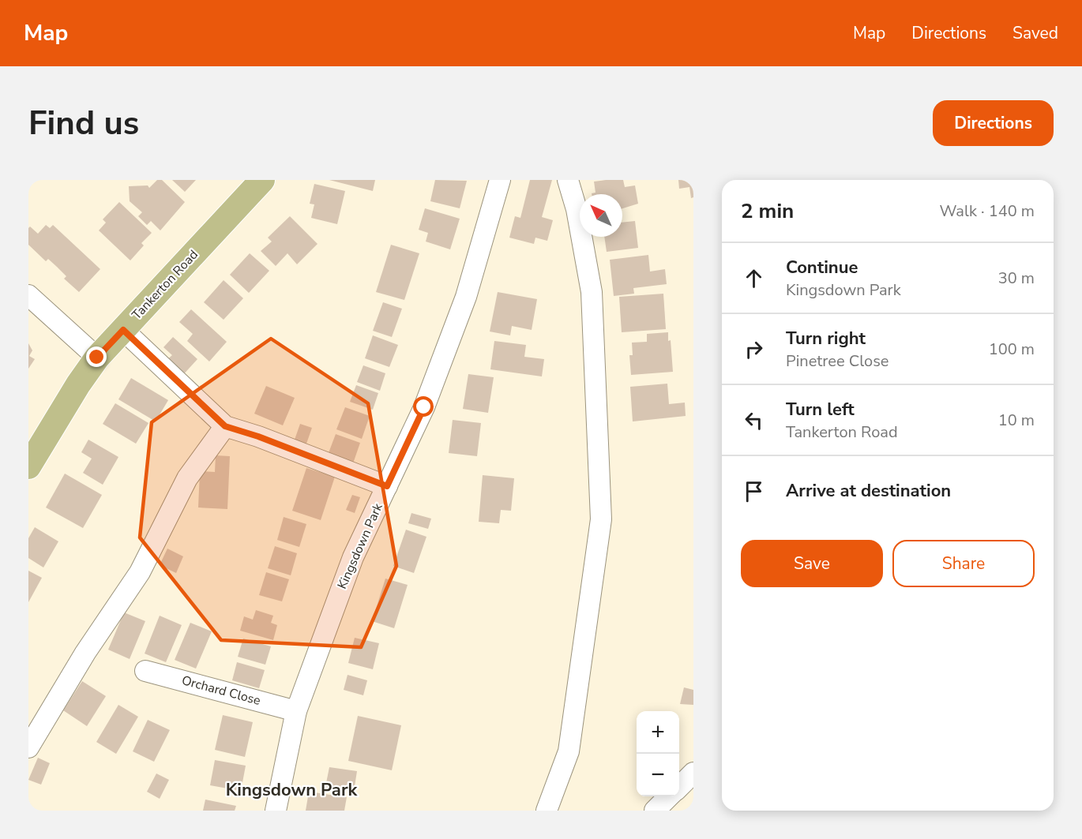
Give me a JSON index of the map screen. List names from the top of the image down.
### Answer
{
  "streets": {
    "main road": ["Tankerton Road"],
    "street": ["Kingsdown Park", "Orchard Close"]
  },
  "crossings": [
    ["Kingsdown Park", "Orchard Close"]
  ],
  "districts": ["Kingsdown Park"],
  "north": "top left",
  "page": {
    "header": "Map",
    "nav": ["Map", "Directions", "Saved"],
    "buttons": [
      "Directions",
      ["Save", "Share"]
    ],
    "title": "Find us",
    "heading": ["2 min", "Walk · 140 m"],
    "list": [
      ["Continue", "Kingsdown Park", "30 m"],
      ["Turn right", "Pinetree Close", "100 m"],
      ["Turn left", "Tankerton Road", "10 m"],
      "Arrive at destination"
    ],
    "map_buttons": ["+", "−"]
  }
}
